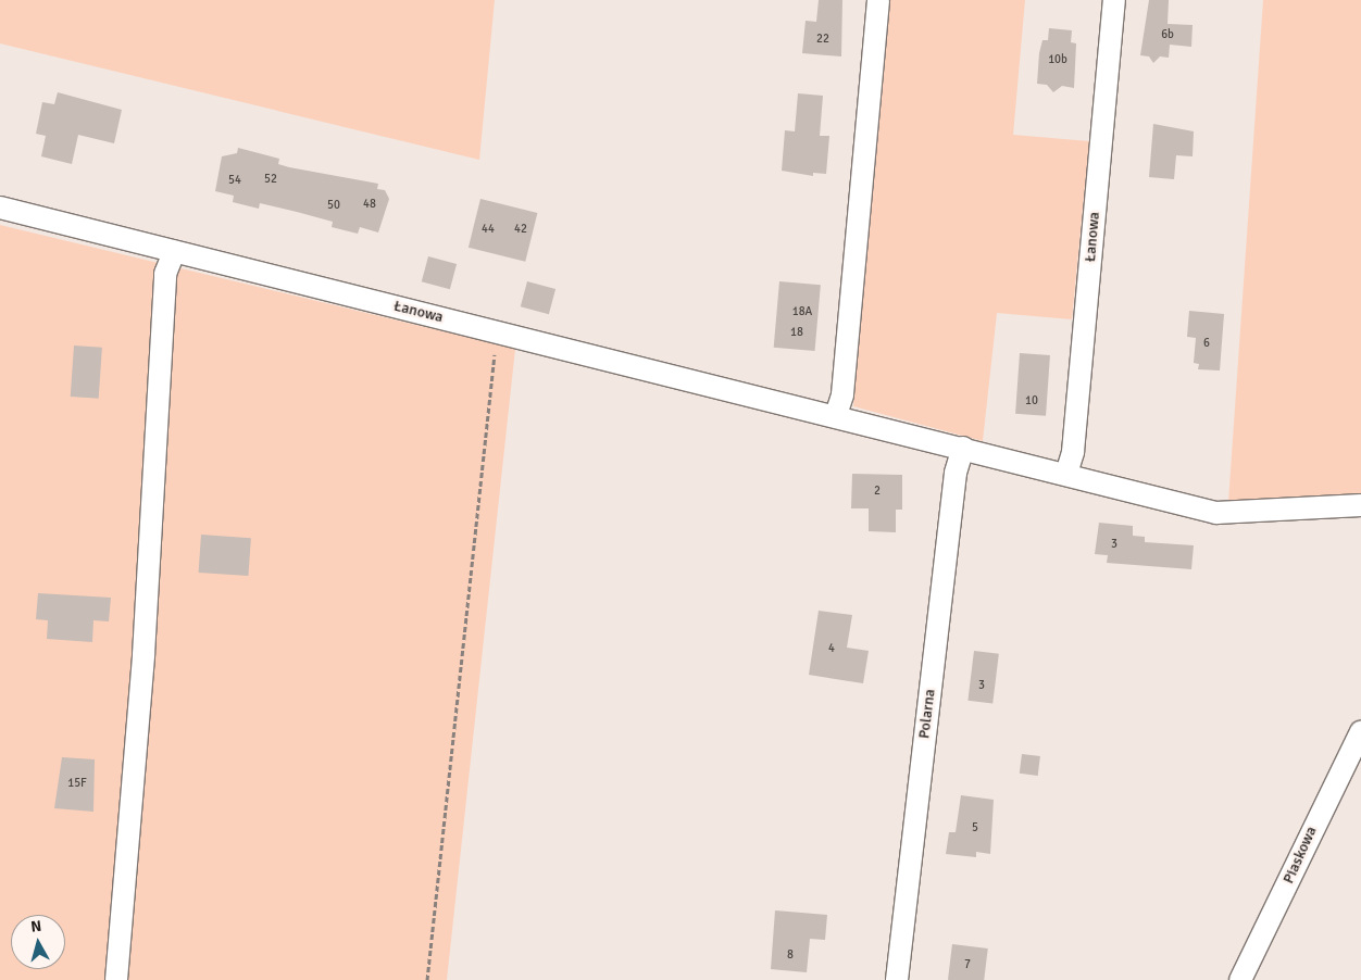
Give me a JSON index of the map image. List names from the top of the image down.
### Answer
{
  "streets": {
    "street": ["Łanowa", "Polarna", "Piaskowa"]
  },
  "crossings": [
    ["Łanowa", "Polarna"]
  ],
  "house_numbers": [
    "6b",
    "22",
    "10b",
    "52",
    "54",
    "48",
    "50",
    "44",
    "42",
    "18A",
    "18",
    "6",
    "10",
    "2",
    "3",
    "4",
    "3",
    "15F",
    "5",
    "8",
    "7"
  ],
  "north": "top"
}
